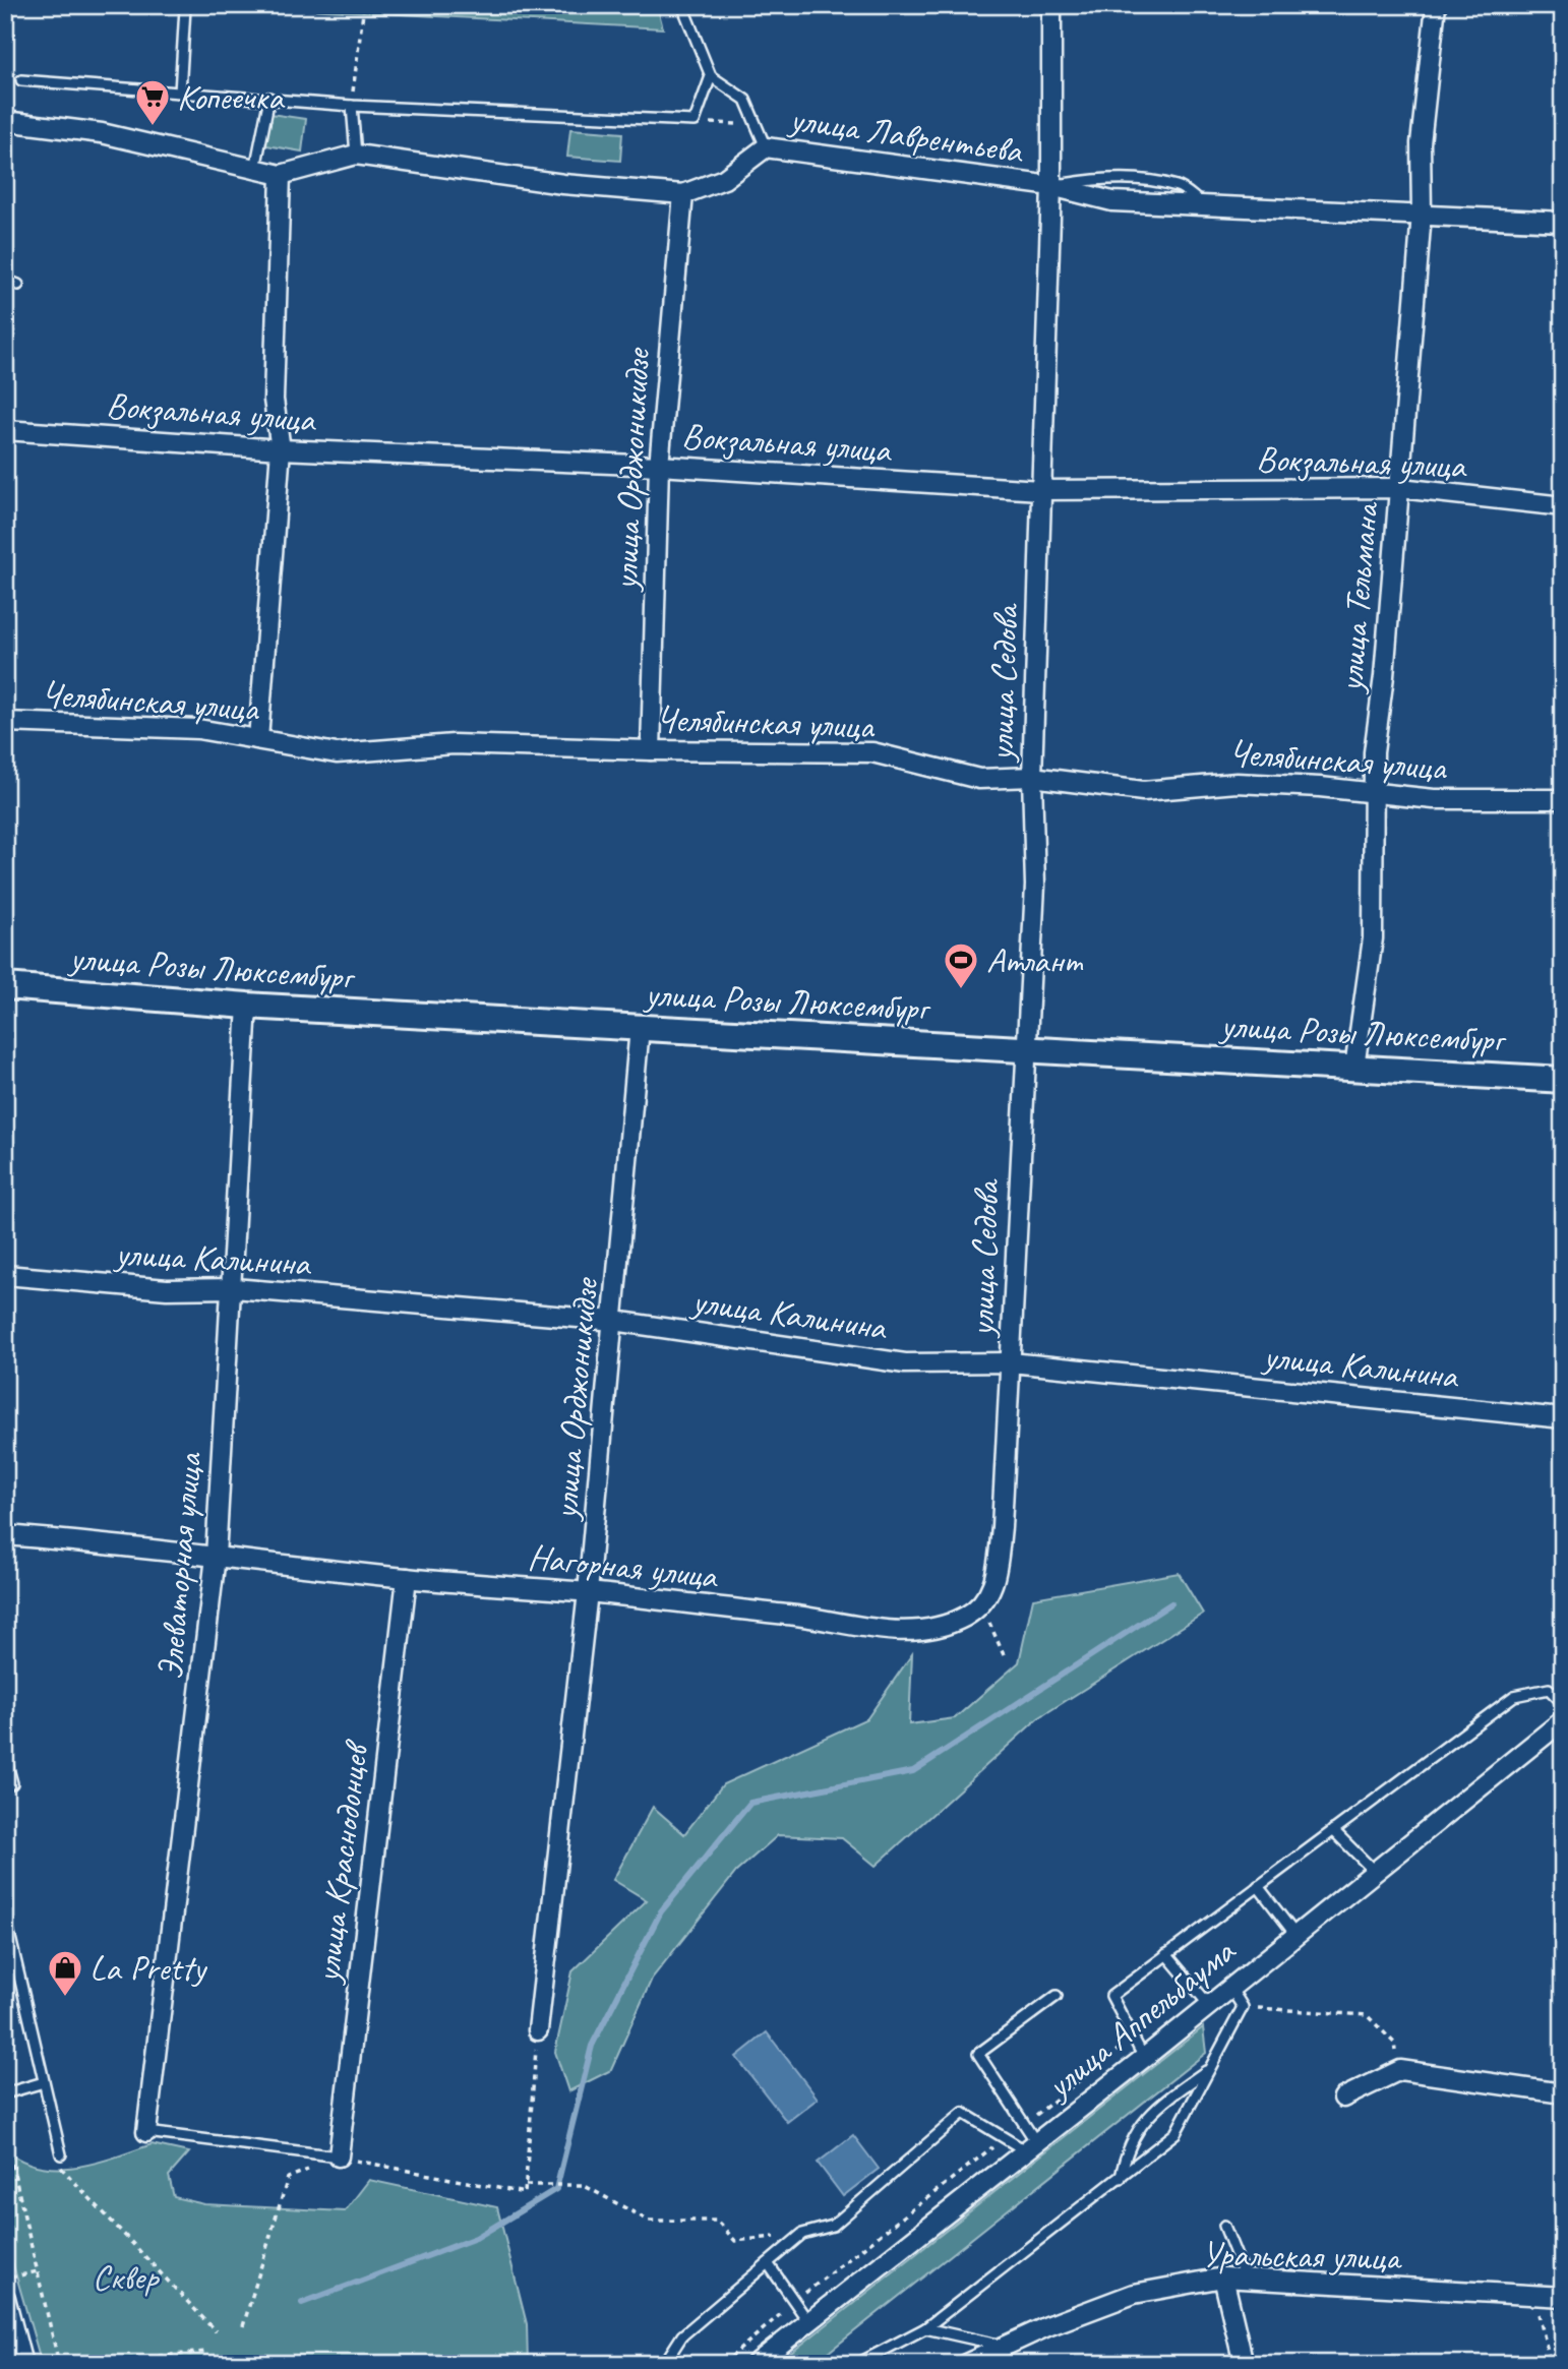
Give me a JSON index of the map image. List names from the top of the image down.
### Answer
{
  "streets": {
    "street": [
      "улица Лаврентьева",
      "Вокзальная улица",
      "улица Орджоникидзе",
      "улица Тельмана",
      "улица Седова",
      "Челябинская улица",
      "улица Розы Люксембург",
      "улица Калинина",
      "Нагорная улица",
      "Элеваторная улица",
      "улица Краснодонцев",
      "улица Аппельбаума",
      "Уральская улица"
    ]
  },
  "crossings": [
    ["улица Лаврентьева", "улица Орджоникидзе"],
    ["улица Лаврентьева", "улица Тельмана"],
    ["улица Лаврентьева", "улица Седова"],
    ["Вокзальная улица", "улица Орджоникидзе"],
    ["Вокзальная улица", "улица Тельмана"],
    ["Вокзальная улица", "улица Седова"],
    ["улица Орджоникидзе", "Челябинская улица"],
    ["улица Орджоникидзе", "улица Розы Люксембург"],
    ["улица Орджоникидзе", "улица Калинина"],
    ["улица Орджоникидзе", "Нагорная улица"],
    ["улица Тельмана", "Челябинская улица"],
    ["улица Тельмана", "улица Розы Люксембург"],
    ["улица Седова", "Челябинская улица"],
    ["улица Седова", "улица Розы Люксембург"],
    ["улица Седова", "улица Калинина"],
    ["улица Розы Люксембург", "Элеваторная улица"],
    ["улица Калинина", "Элеваторная улица"],
    ["Нагорная улица", "Элеваторная улица"],
    ["Нагорная улица", "улица Краснодонцев"]
  ],
  "parks": ["Сквер"],
  "places": {
    "supermarket": ["Копеечка"],
    "sports": ["Атлант"],
    "shop": ["La Pretty"]
  }
}
